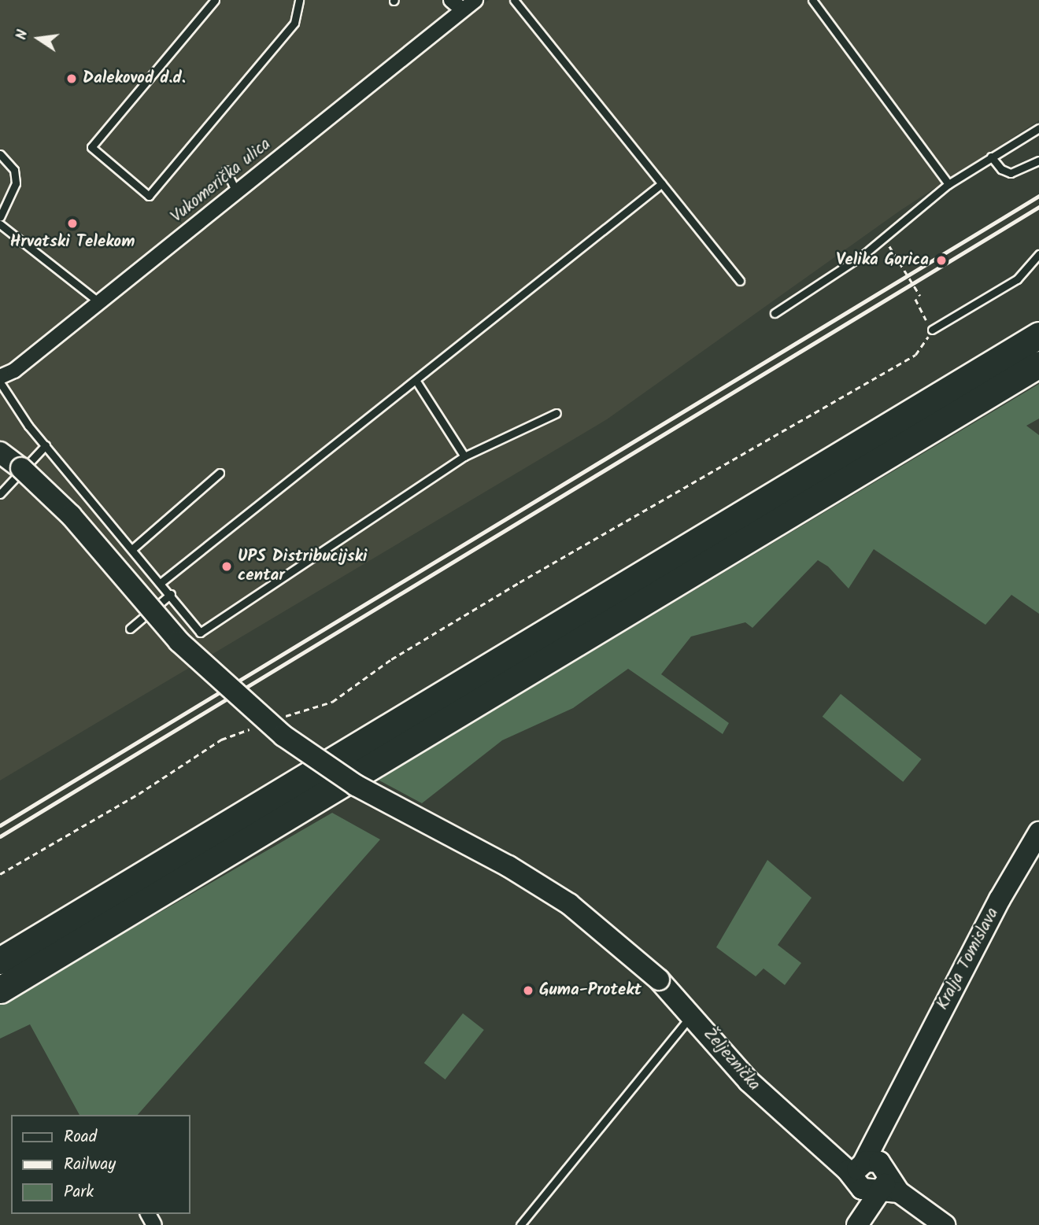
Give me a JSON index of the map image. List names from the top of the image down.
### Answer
{
  "streets": {
    "main road": ["Kralja Tomislava", "Željeznička"],
    "street": ["Vukomerička ulica"]
  },
  "crossings": [
    ["Kralja Tomislava", "Željeznička"]
  ],
  "places": [
    "Dalekovod d.d.",
    "Hrvatski Telekom",
    "Velika Gorica",
    "UPS Distribucijski centar",
    "Guma-Protekt"
  ],
  "legend": ["Road", "Railway", "Park"],
  "north": "left"
}
